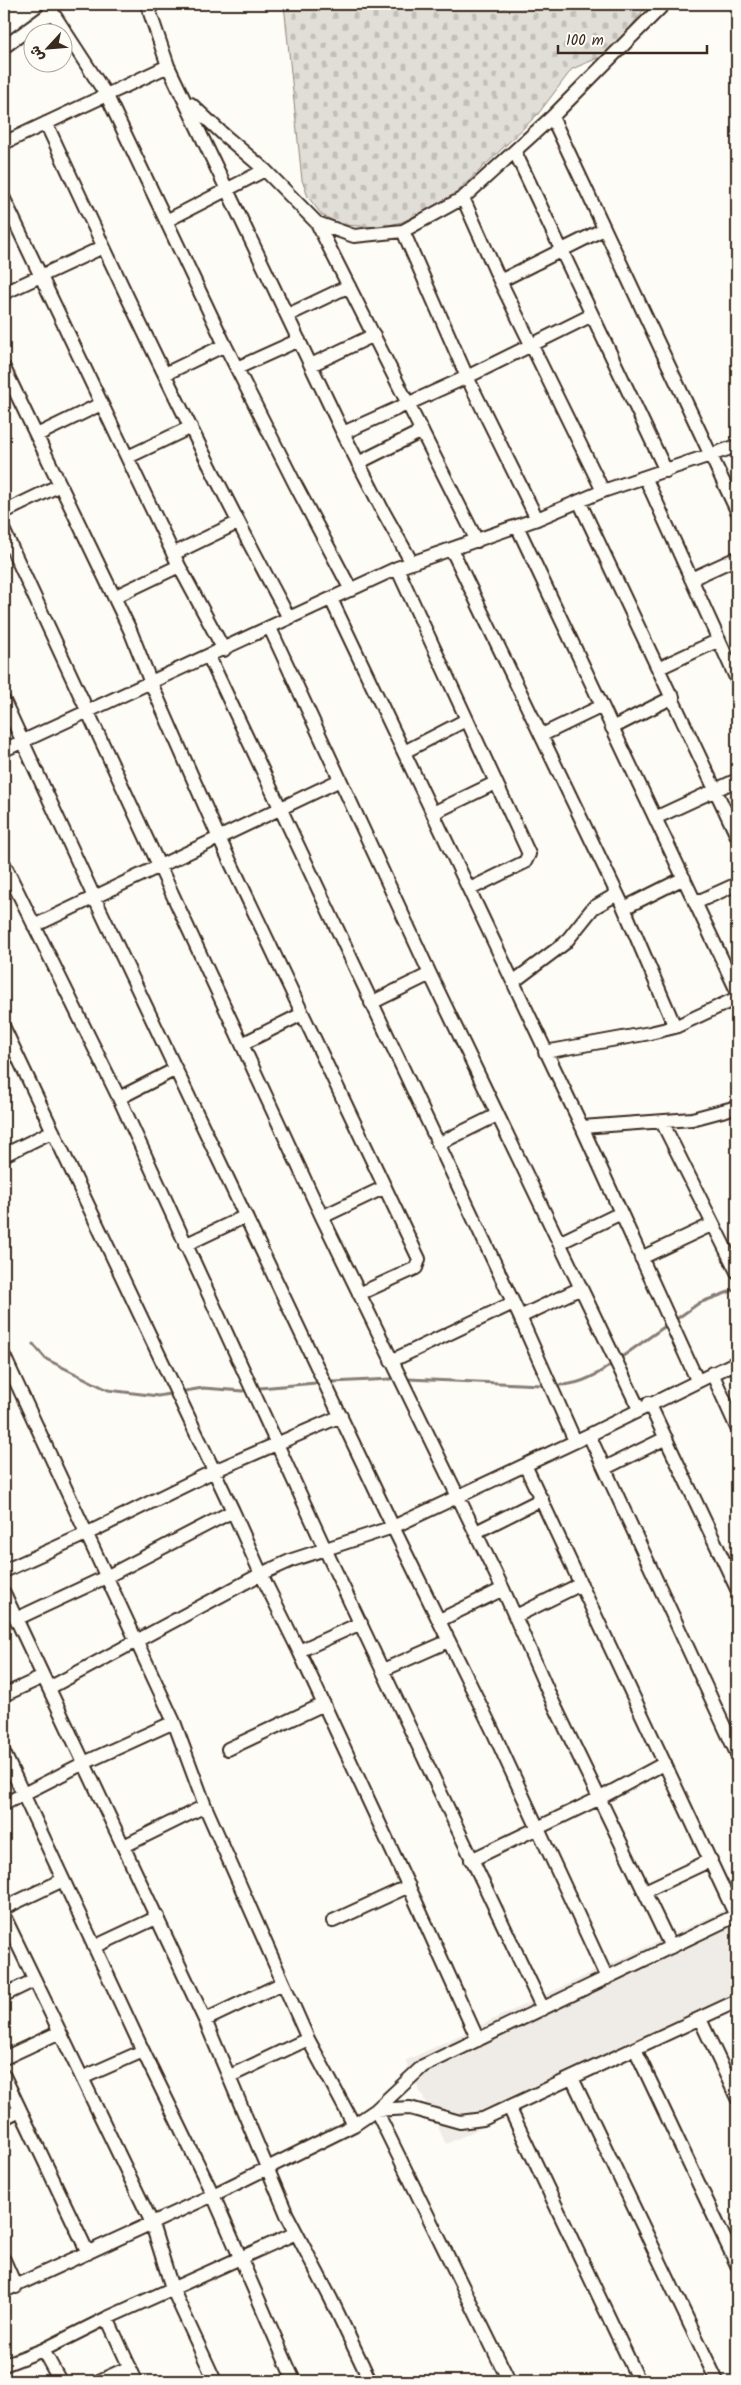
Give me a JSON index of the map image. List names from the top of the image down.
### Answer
{
  "scale_bar": "100 m",
  "north": "bottom left"
}
